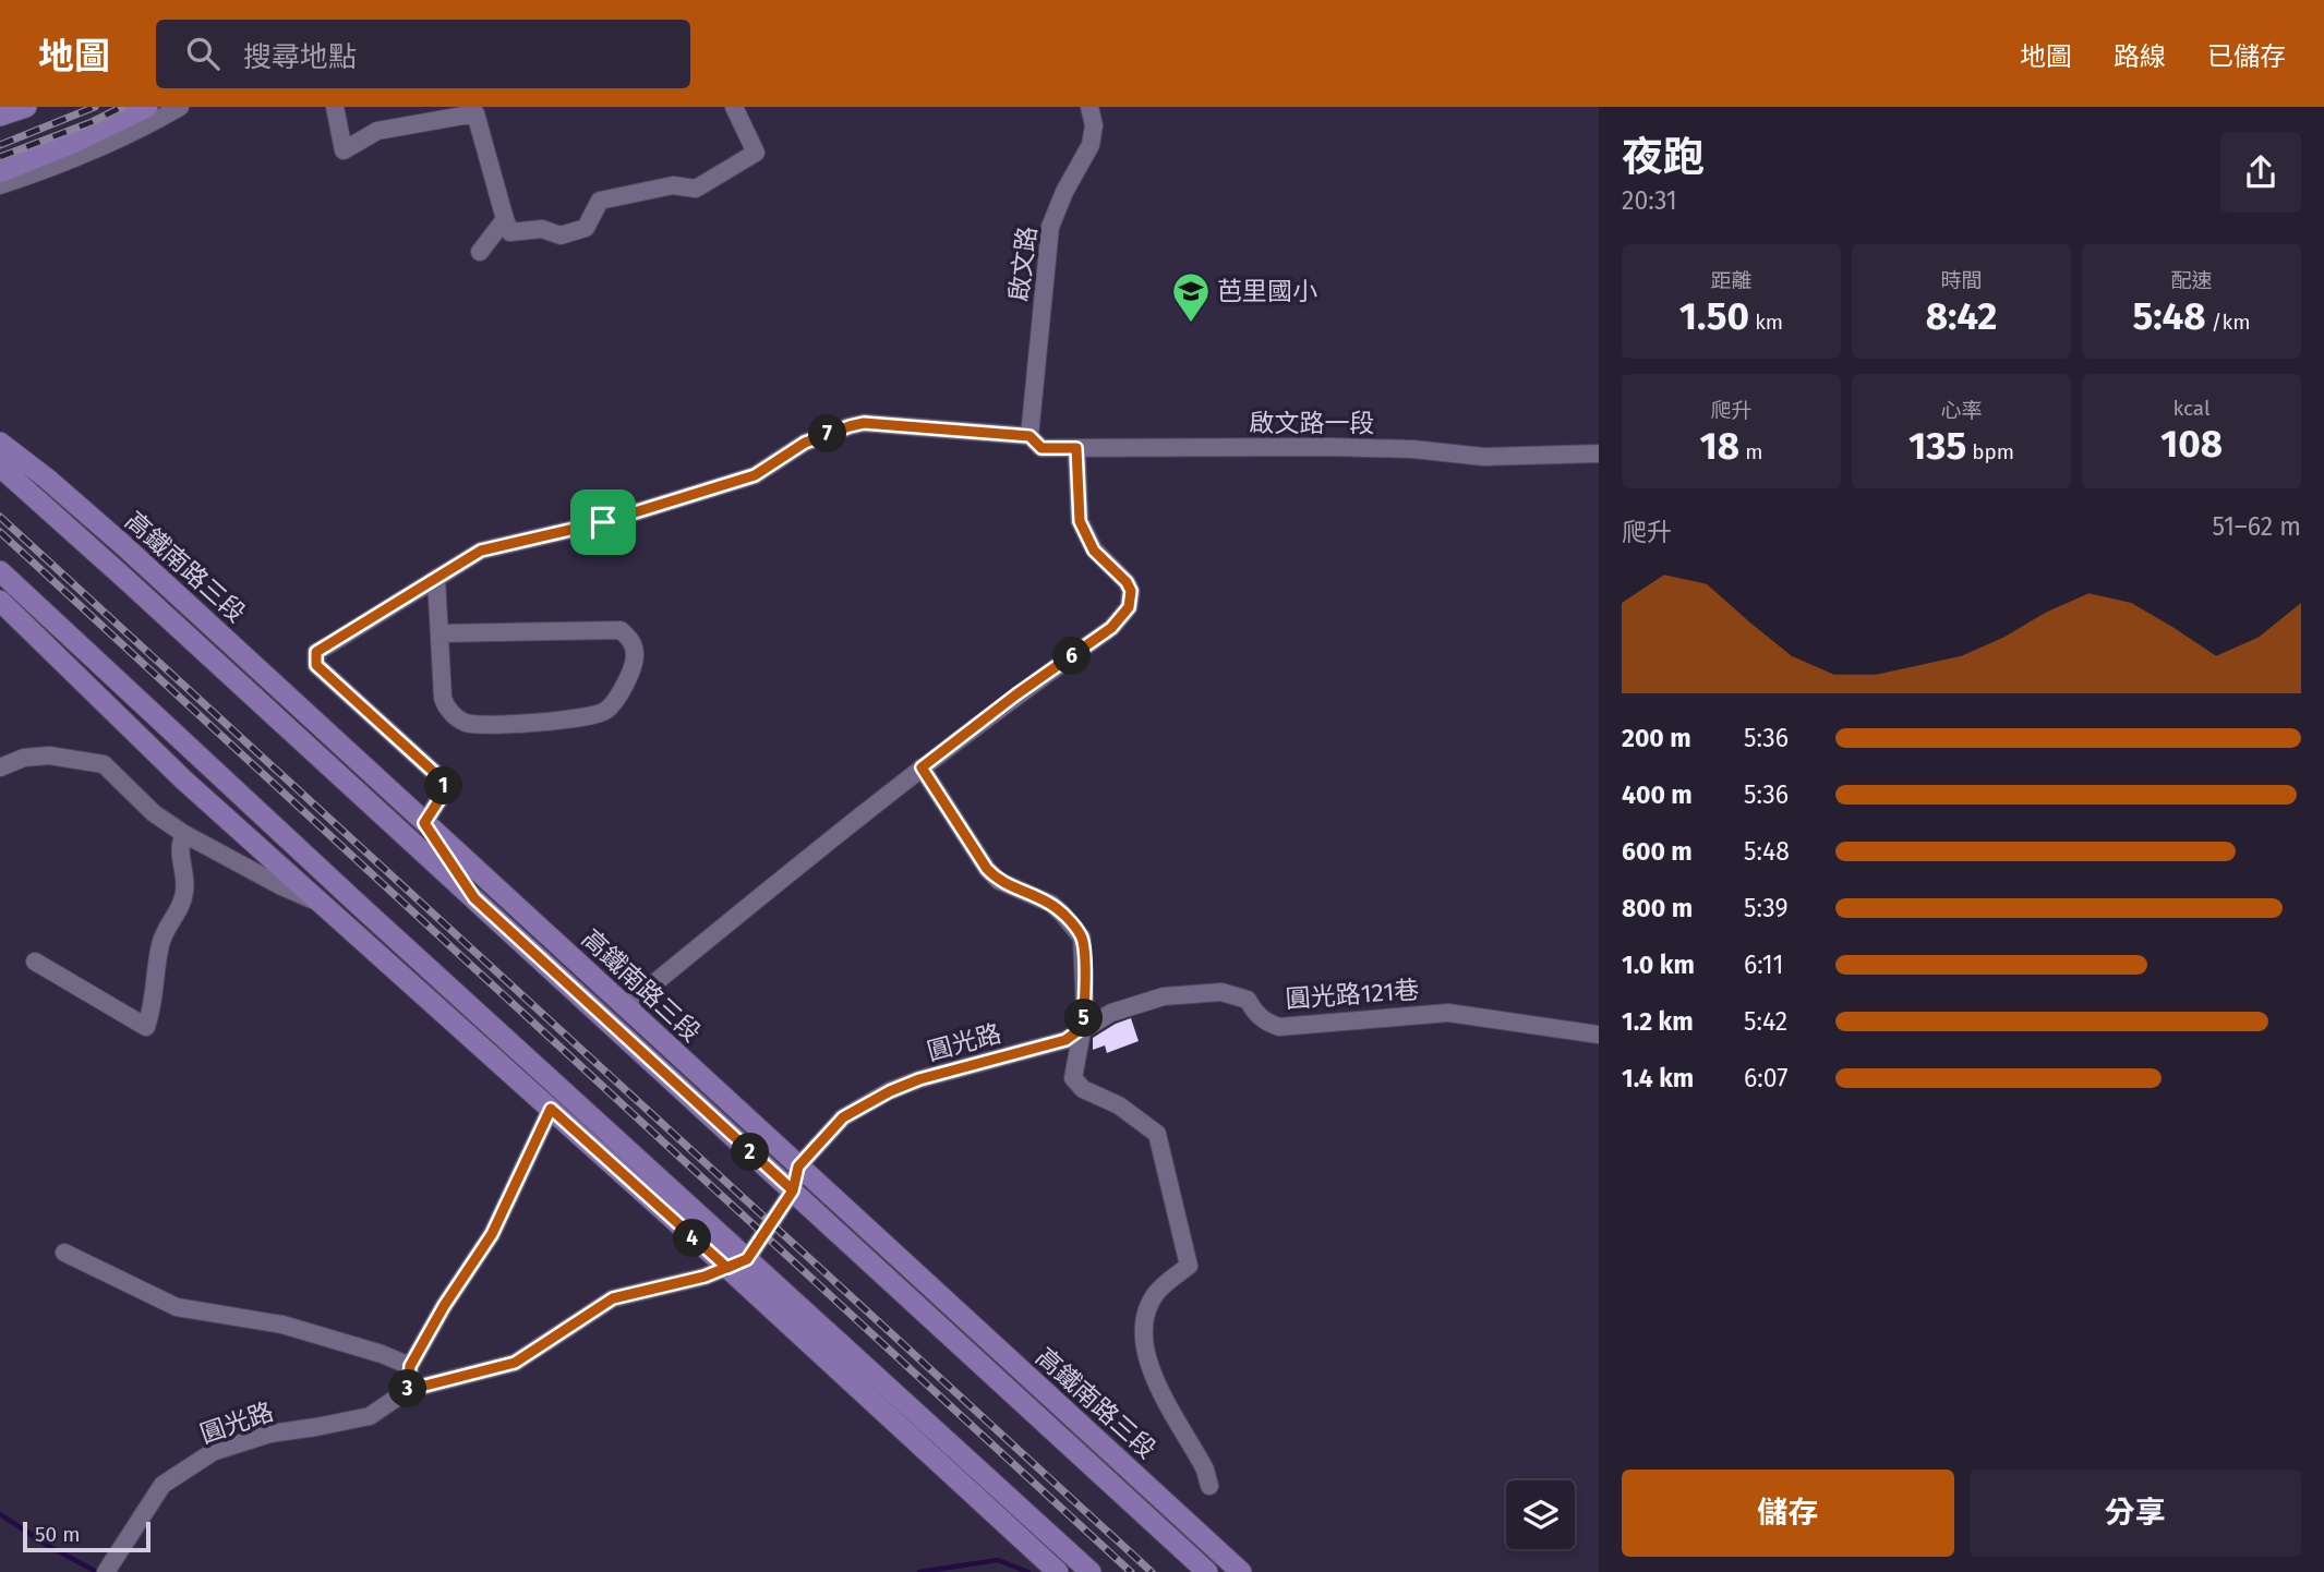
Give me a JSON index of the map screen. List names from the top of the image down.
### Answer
{
  "streets": {
    "main road": ["高鐵南路三段"],
    "street": [
      "啟文路",
      "啟文路一段",
      "圓光路121巷",
      "圓光路"
    ]
  },
  "crossings": [
    ["啟文路", "啟文路一段"],
    ["啟文路一段", "高鐵南路三段"],
    ["高鐵南路三段", "圓光路"],
    ["圓光路121巷", "圓光路"]
  ],
  "places": {
    "school or university": ["芭里國小"]
  },
  "scale_bar": "50 m",
  "page": {
    "header": "地圖",
    "search": "搜尋地點",
    "nav": ["地圖", "路線", "已儲存"],
    "heading": ["夜跑", "20:31"],
    "stats": [
      ["距離", "1.50 km"],
      ["時間", "8:42"],
      ["配速", "5:48 /km"],
      ["爬升", "18 m"],
      ["心率", "135 bpm"],
      ["kcal", "108"]
    ],
    "pins": [
      "7",
      "6",
      "1",
      "5",
      "2",
      "4",
      "3"
    ],
    "chart": ["爬升", "51–62 m"],
    "list": [
      {
        "name": "200 m",
        "note": "5:36"
      },
      {
        "name": "400 m",
        "note": "5:36"
      },
      {
        "name": "600 m",
        "note": "5:48"
      },
      {
        "name": "800 m",
        "note": "5:39"
      },
      {
        "name": "1.0 km",
        "note": "6:11"
      },
      {
        "name": "1.2 km",
        "note": "5:42"
      },
      {
        "name": "1.4 km",
        "note": "6:07"
      }
    ],
    "buttons": ["儲存", "分享"],
    "scale": "50 m"
  }
}
